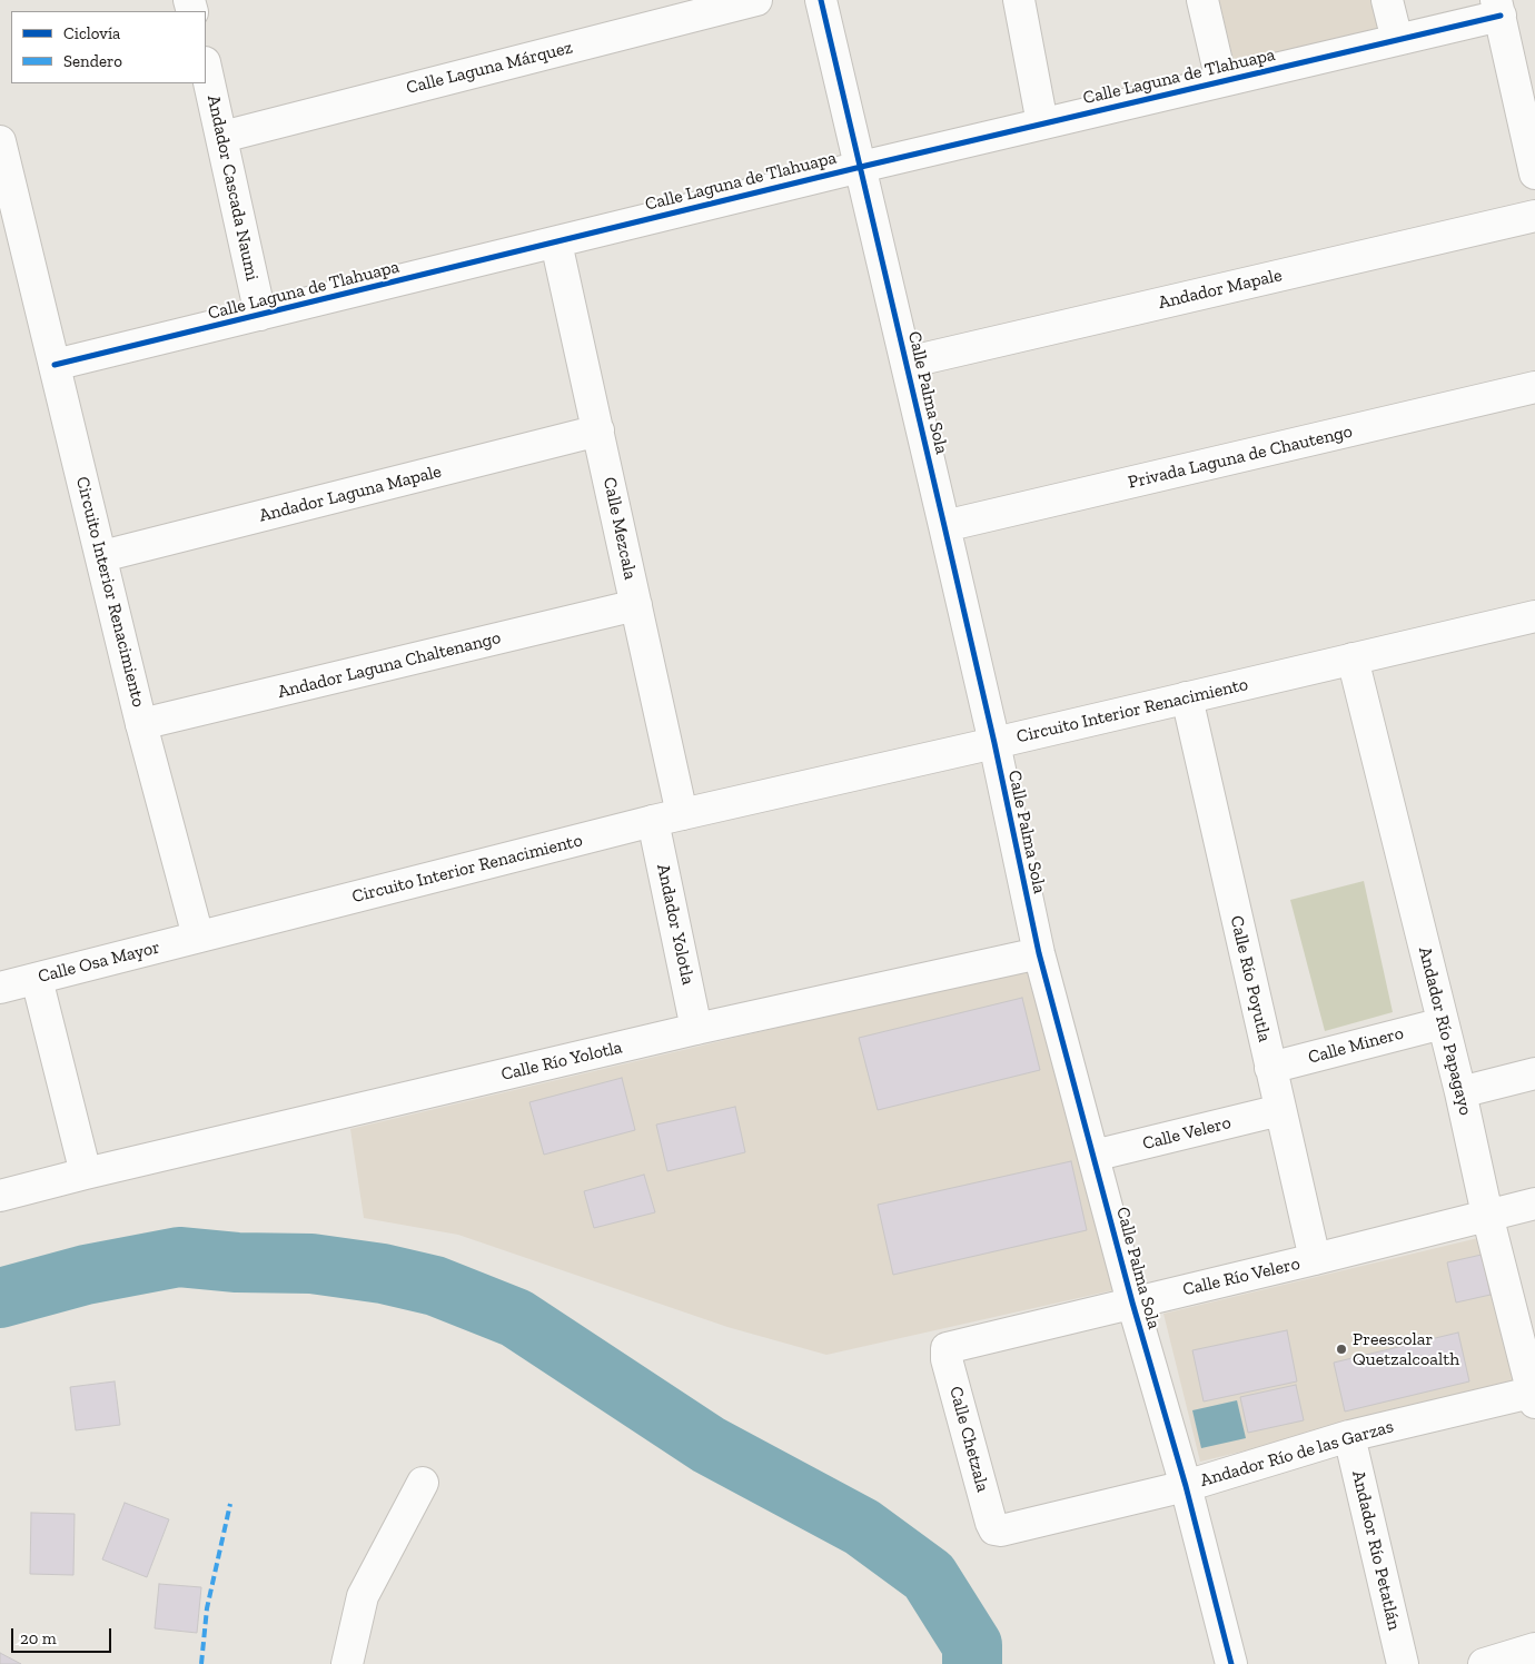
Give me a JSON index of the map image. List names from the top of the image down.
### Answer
{
  "streets": {
    "street": [
      "Calle Laguna Márquez",
      "Calle Laguna de Tlahuapa",
      "Andador Cascada Naumi",
      "Andador Mapale",
      "Calle Palma Sola",
      "Privada Laguna de Chautengo",
      "Andador Laguna Mapale",
      "Calle Mezcala",
      "Circuito Interior Renacimiento",
      "Andador Laguna Chaltenango",
      "Andador Yolotla",
      "Calle Osa Mayor",
      "Calle Río Poyutla",
      "Andador Río Papagayo",
      "Calle Minero",
      "Calle Río Yolotla",
      "Calle Velero",
      "Calle Río Velero",
      "Calle Chetzala",
      "Andador Río de las Garzas",
      "Andador Río Petatlán"
    ]
  },
  "crossings": [
    ["Calle Laguna Márquez", "Andador Cascada Naumi"],
    ["Calle Laguna de Tlahuapa", "Andador Cascada Naumi"],
    ["Calle Laguna de Tlahuapa", "Calle Palma Sola"],
    ["Calle Laguna de Tlahuapa", "Calle Mezcala"],
    ["Calle Laguna de Tlahuapa", "Circuito Interior Renacimiento"],
    ["Andador Mapale", "Calle Palma Sola"],
    ["Calle Palma Sola", "Privada Laguna de Chautengo"],
    ["Calle Palma Sola", "Circuito Interior Renacimiento"],
    ["Calle Palma Sola", "Calle Río Yolotla"],
    ["Calle Palma Sola", "Calle Velero"],
    ["Calle Palma Sola", "Calle Río Velero"],
    ["Calle Palma Sola", "Andador Río de las Garzas"],
    ["Andador Laguna Mapale", "Calle Mezcala"],
    ["Andador Laguna Mapale", "Circuito Interior Renacimiento"],
    ["Calle Mezcala", "Circuito Interior Renacimiento"],
    ["Calle Mezcala", "Andador Laguna Chaltenango"],
    ["Circuito Interior Renacimiento", "Andador Laguna Chaltenango"],
    ["Circuito Interior Renacimiento", "Andador Yolotla"],
    ["Circuito Interior Renacimiento", "Calle Osa Mayor"],
    ["Circuito Interior Renacimiento", "Calle Río Poyutla"],
    ["Circuito Interior Renacimiento", "Andador Río Papagayo"],
    ["Andador Yolotla", "Calle Río Yolotla"],
    ["Calle Río Poyutla", "Calle Minero"],
    ["Calle Río Poyutla", "Calle Velero"],
    ["Calle Río Poyutla", "Calle Río Velero"],
    ["Andador Río Papagayo", "Calle Minero"],
    ["Andador Río Papagayo", "Calle Río Velero"],
    ["Andador Río Papagayo", "Andador Río de las Garzas"],
    ["Calle Río Velero", "Calle Chetzala"],
    ["Calle Chetzala", "Andador Río de las Garzas"],
    ["Andador Río de las Garzas", "Andador Río Petatlán"]
  ],
  "places": ["Preescolar Quetzalcoalth"],
  "legend": ["Ciclovía", "Sendero"],
  "scale_bar": "20 m"
}
